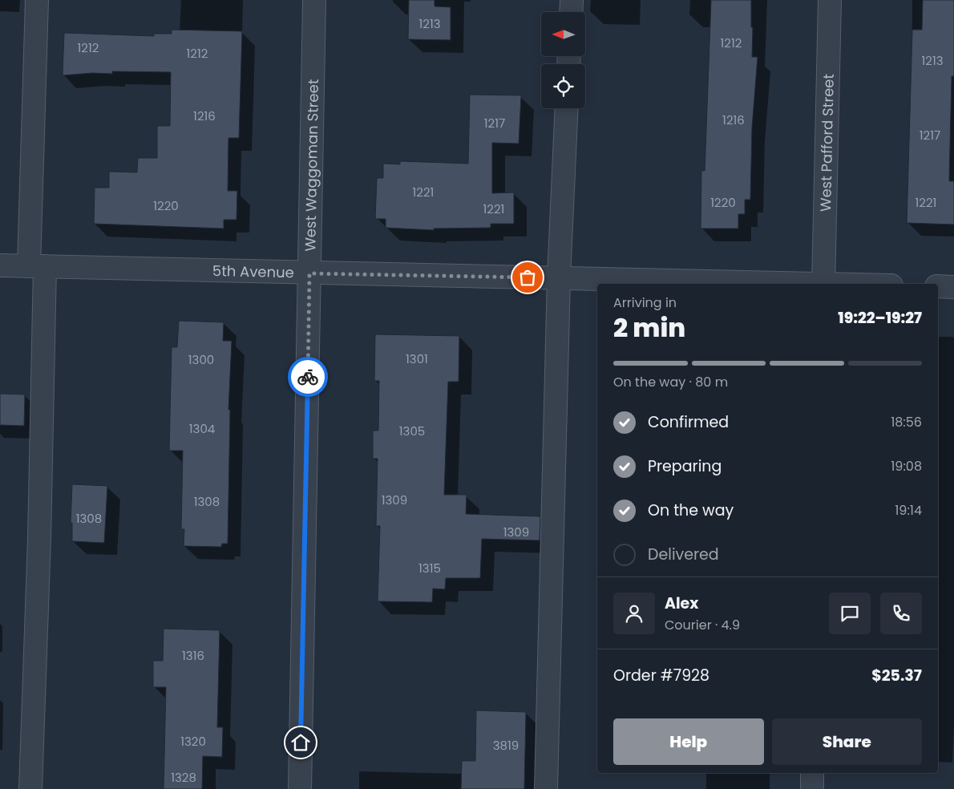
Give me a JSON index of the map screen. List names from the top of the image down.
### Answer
{
  "streets": {
    "street": ["West Pafford Street", "West Waggoman Street", "5th Avenue"]
  },
  "crossings": [
    ["West Waggoman Street", "5th Avenue"]
  ],
  "house_numbers": [
    "1213",
    "1212",
    "1212",
    "1212",
    "1213",
    "1216",
    "1216",
    "1217",
    "1217",
    "1221",
    "1220",
    "1221",
    "1220",
    "1221",
    "1301",
    "1300",
    "1304",
    "1305",
    "1309",
    "1308",
    "1308",
    "1309",
    "1315",
    "1316",
    "1320",
    "3819",
    "1328"
  ],
  "north": "left",
  "page": {
    "heading": ["2 min", "Arriving in", "19:22–19:27"],
    "panel": [
      "Alex",
      "Courier · 4.9",
      "Order #7928",
      "$25.37"
    ],
    "bar": "On the way · 80 m",
    "list": [
      ["Confirmed", "18:56"],
      ["Preparing", "19:08"],
      ["On the way", "19:14"],
      "Delivered"
    ],
    "buttons": ["Help", "Share"]
  }
}
